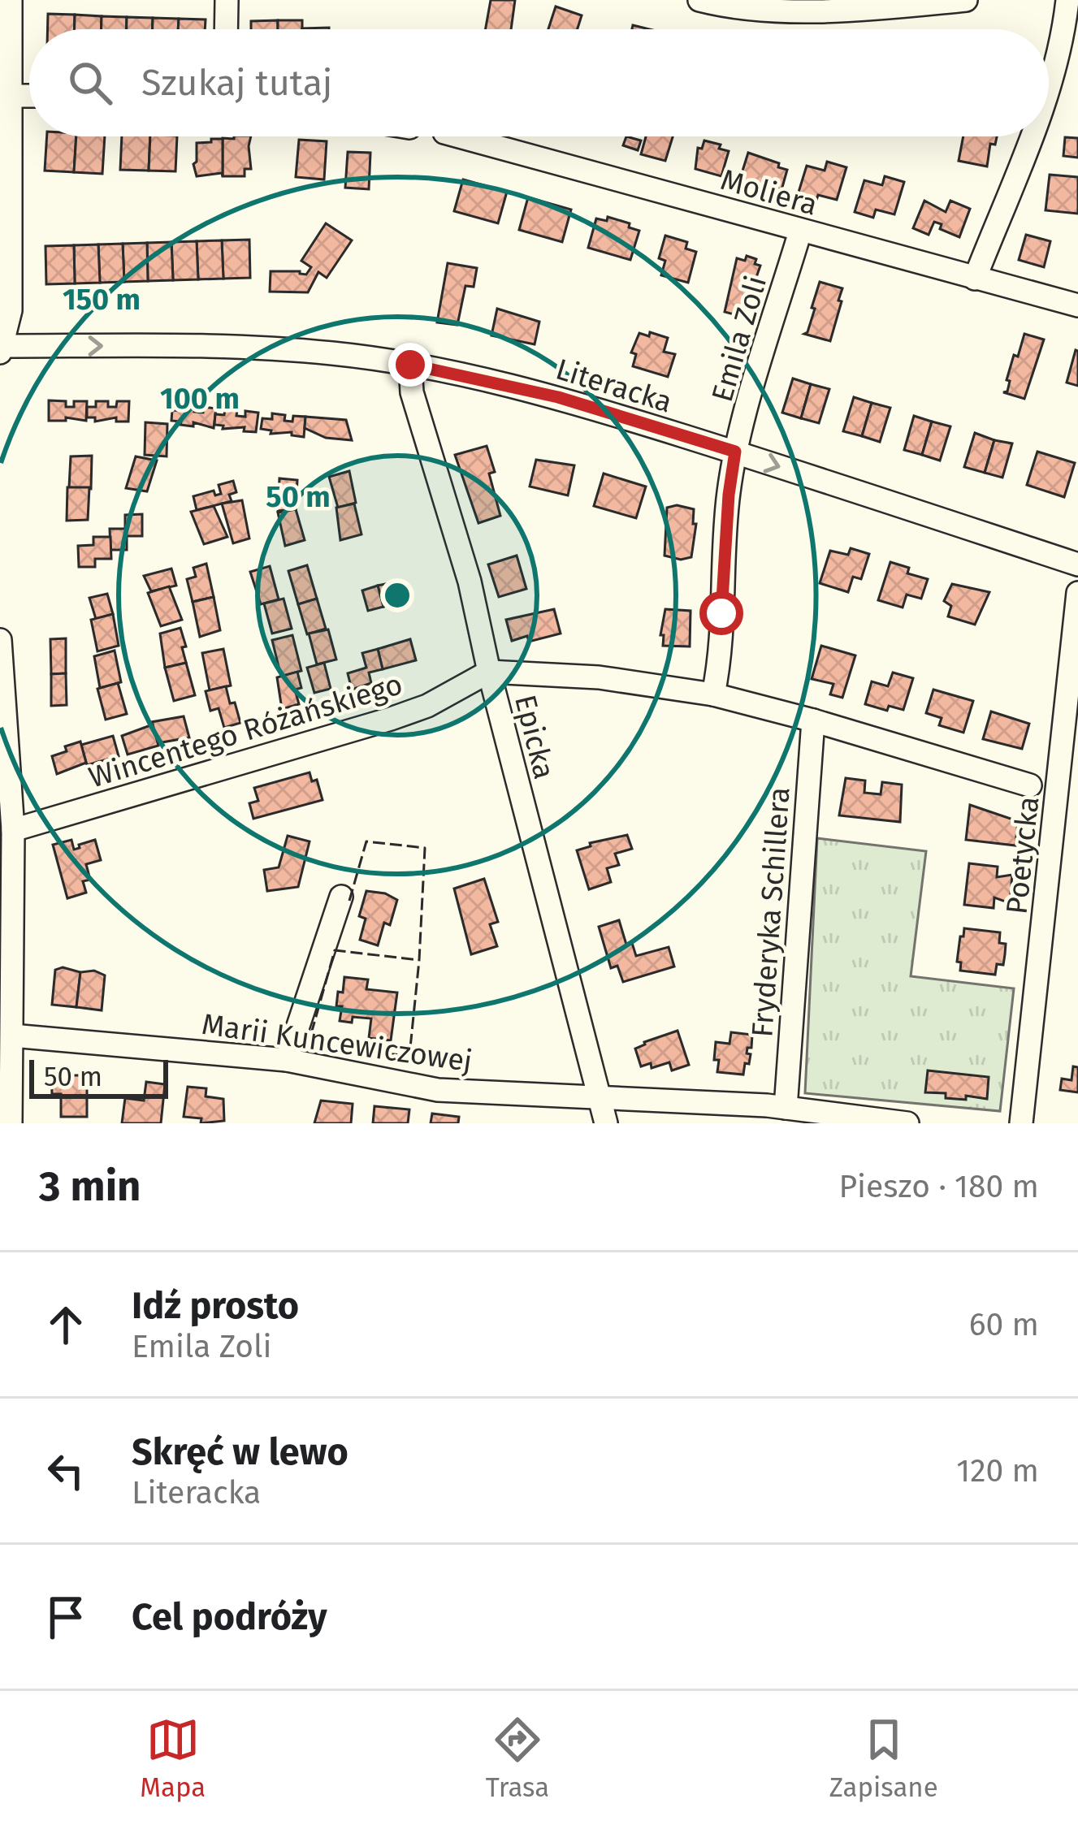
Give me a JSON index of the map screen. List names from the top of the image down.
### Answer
{
  "streets": {
    "street": [
      "Moliera",
      "Emila Zoli",
      "Literacka",
      "Wincentego Różańskiego",
      "Epicka",
      "Poetycka",
      "Fryderyka Schillera",
      "Marii Kuncewiczowej"
    ]
  },
  "crossings": [
    ["Moliera", "Emila Zoli"],
    ["Emila Zoli", "Literacka"],
    ["Literacka", "Epicka"],
    ["Wincentego Różańskiego", "Epicka"],
    ["Epicka", "Marii Kuncewiczowej"],
    ["Fryderyka Schillera", "Marii Kuncewiczowej"]
  ],
  "one_way": ["Literacka"],
  "scale_bar": "50 m",
  "page": {
    "search": "Szukaj tutaj",
    "scale": "50 m",
    "heading": ["3 min", "Pieszo · 180 m"],
    "list": [
      ["Idź prosto", "Emila Zoli", "60 m"],
      ["Skręć w lewo", "Literacka", "120 m"],
      "Cel podróży"
    ],
    "nav": ["Mapa", "Trasa", "Zapisane"]
  },
  "rings": ["150 m", "100 m", "50 m"]
}
